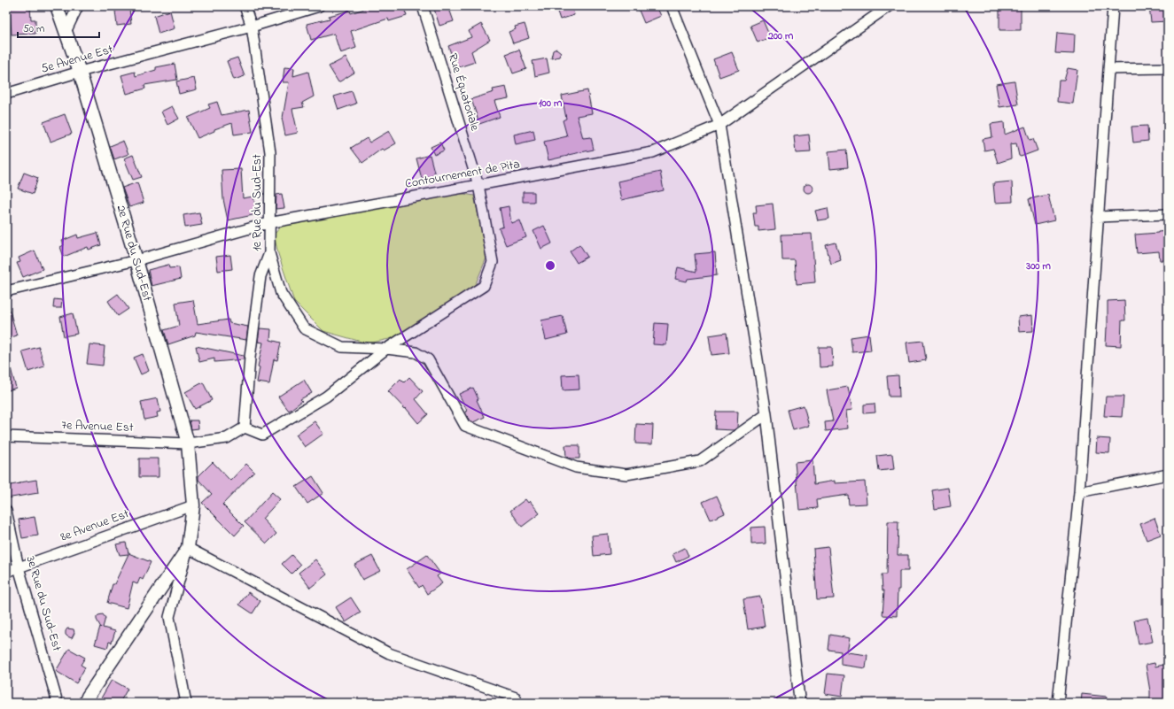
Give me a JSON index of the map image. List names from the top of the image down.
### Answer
{
  "streets": {
    "street": [
      "5e Avenue Est",
      "Rue Équatoriale",
      "Contournement de Pita",
      "1e Rue du Sud-Est",
      "2e Rue du Sud-Est",
      "7e Avenue Est",
      "8e Avenue Est",
      "3e Rue du Sud-Est"
    ]
  },
  "crossings": [
    ["5e Avenue Est", "1e Rue du Sud-Est"],
    ["5e Avenue Est", "2e Rue du Sud-Est"],
    ["Rue Équatoriale", "Contournement de Pita"],
    ["Rue Équatoriale", "1e Rue du Sud-Est"],
    ["Rue Équatoriale", "7e Avenue Est"],
    ["Contournement de Pita", "1e Rue du Sud-Est"],
    ["Contournement de Pita", "2e Rue du Sud-Est"],
    ["2e Rue du Sud-Est", "7e Avenue Est"],
    ["2e Rue du Sud-Est", "8e Avenue Est"],
    ["8e Avenue Est", "3e Rue du Sud-Est"]
  ],
  "scale_bar": "50 m",
  "rings": ["200 m", "100 m", "300 m"]
}
